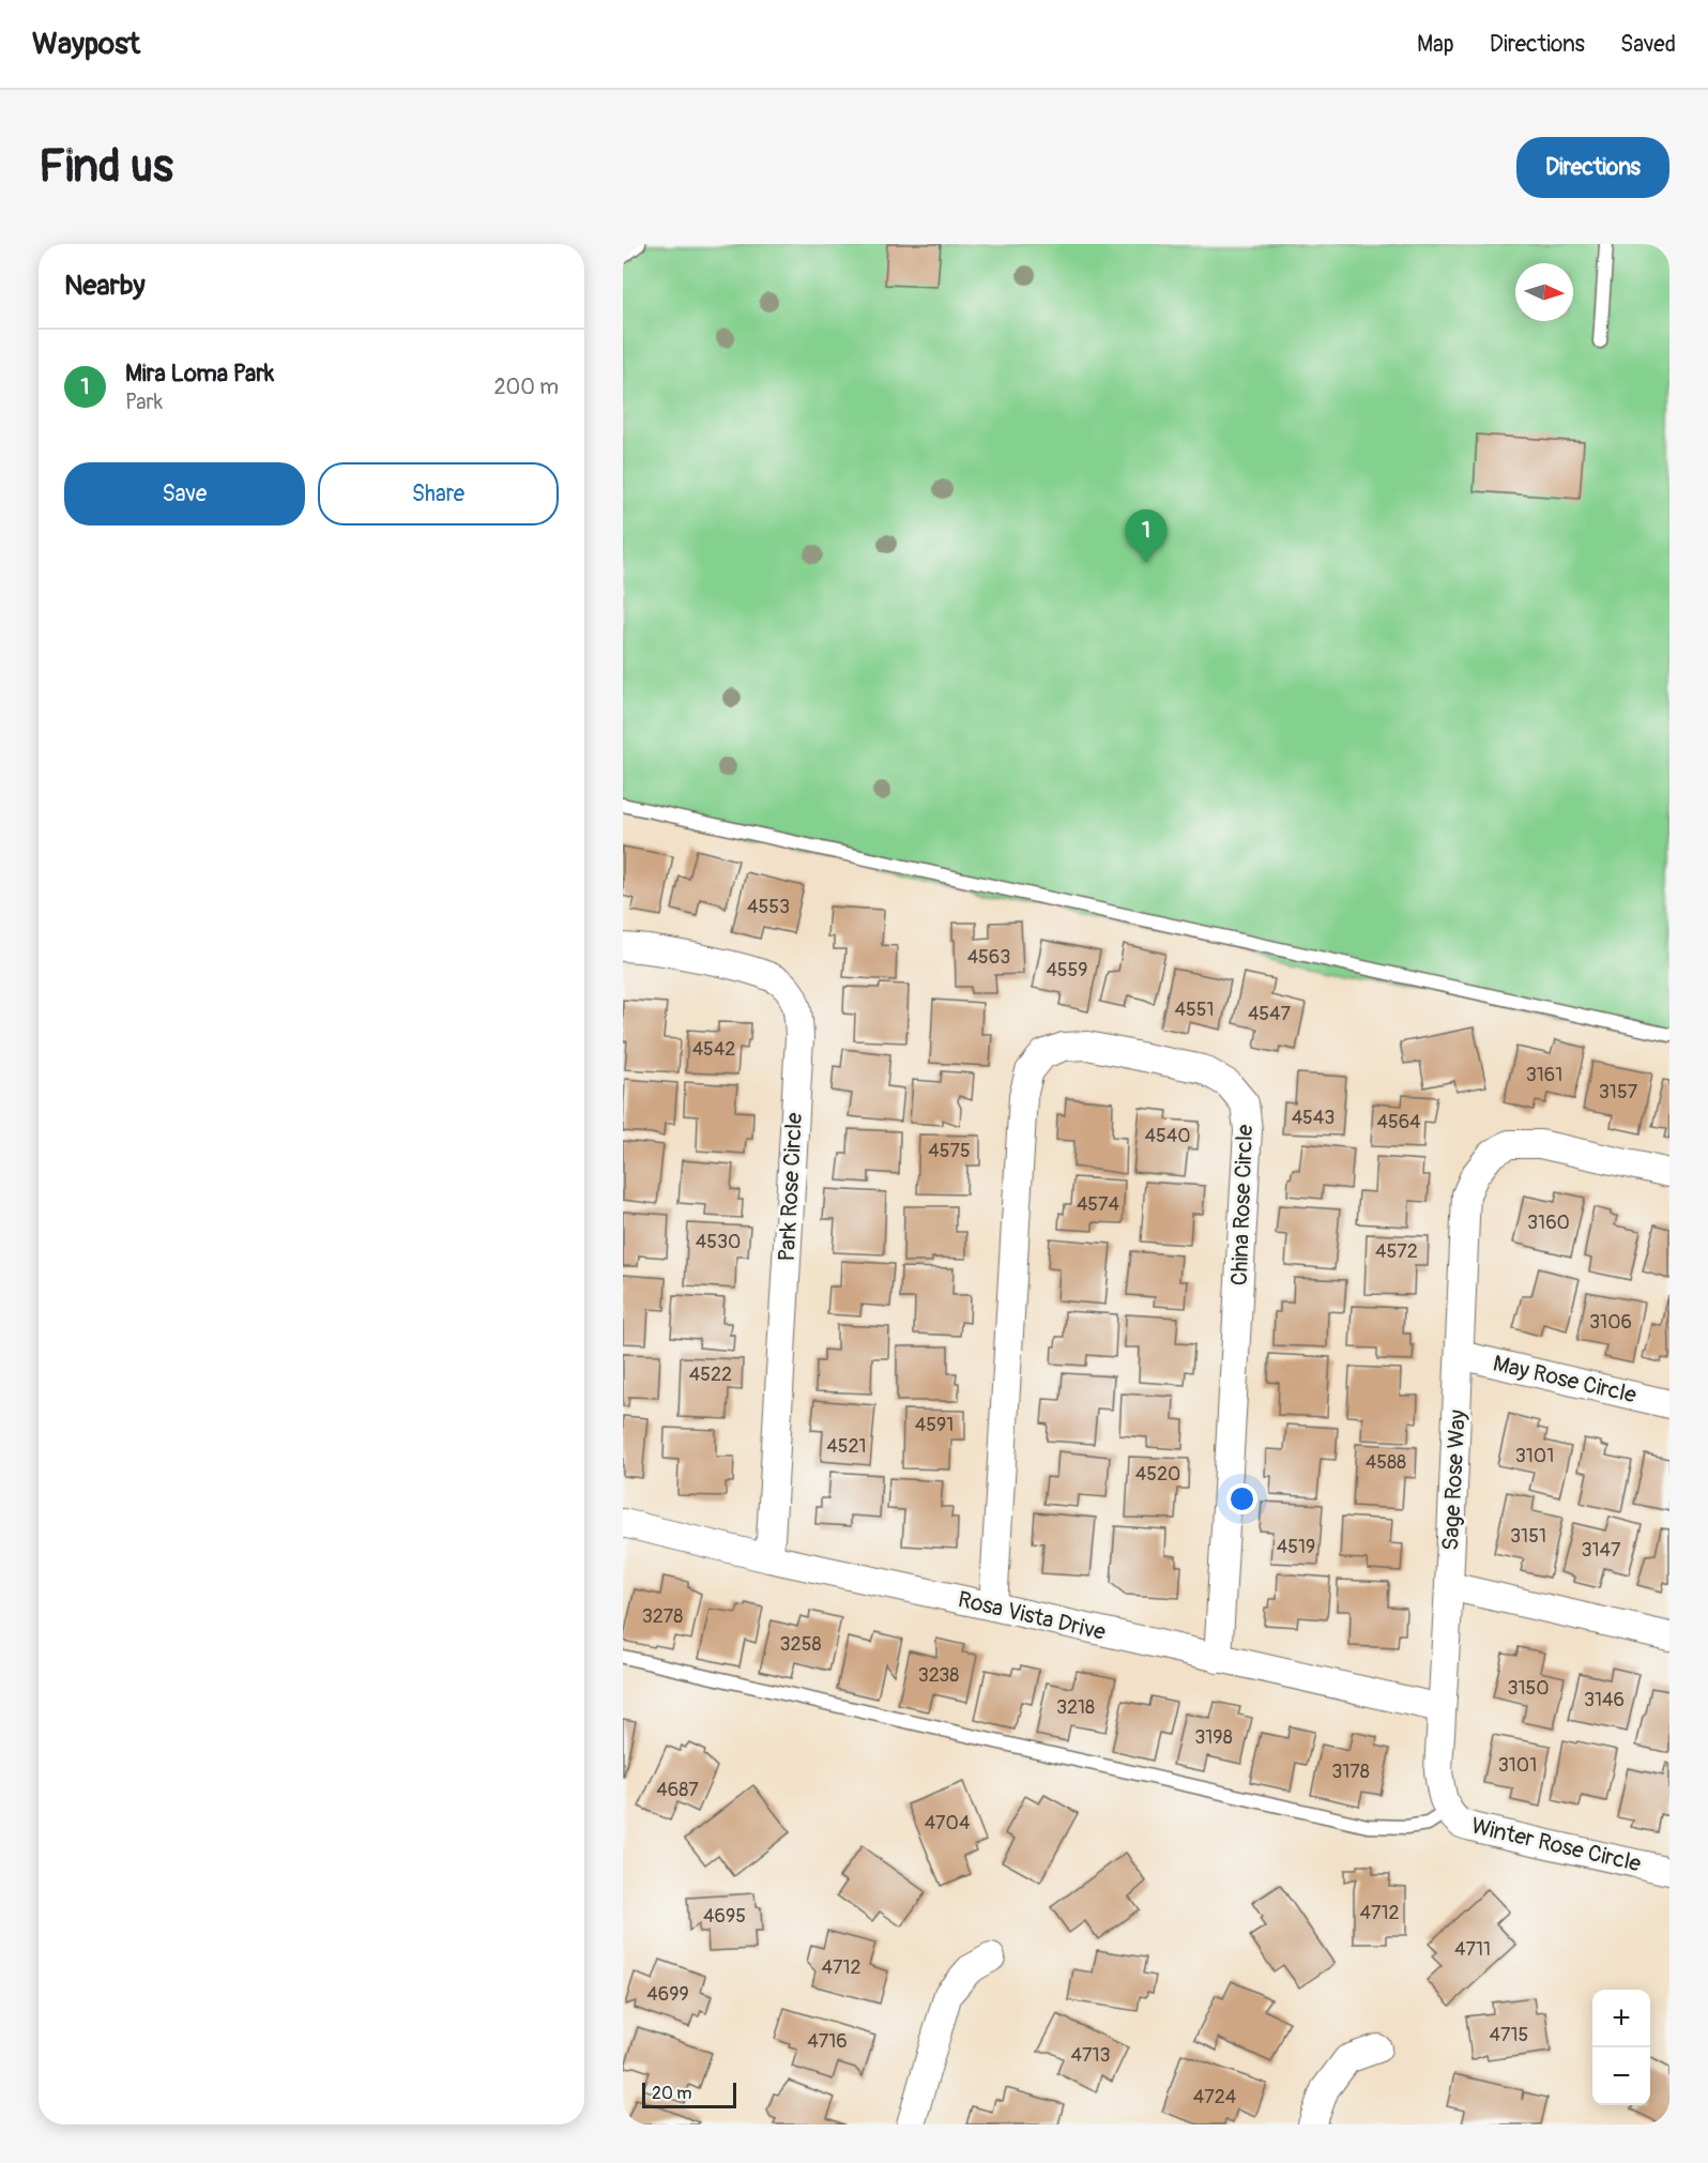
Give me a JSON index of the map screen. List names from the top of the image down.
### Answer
{
  "streets": {
    "street": [
      "Park Rose Circle",
      "China Rose Circle",
      "May Rose Circle",
      "Sage Rose Way",
      "Rosa Vista Drive",
      "Winter Rose Circle"
    ]
  },
  "crossings": [
    ["Park Rose Circle", "Rosa Vista Drive"],
    ["China Rose Circle", "Rosa Vista Drive"],
    ["May Rose Circle", "Sage Rose Way"],
    ["Sage Rose Way", "Rosa Vista Drive"],
    ["Sage Rose Way", "Winter Rose Circle"]
  ],
  "house_numbers": [
    "4553",
    "4563",
    "4559",
    "4551",
    "4547",
    "4542",
    "3161",
    "3157",
    "4543",
    "4564",
    "4540",
    "4575",
    "4574",
    "3160",
    "4530",
    "4572",
    "3106",
    "4522",
    "4591",
    "4521",
    "3101",
    "4588",
    "4520",
    "3151",
    "4519",
    "3147",
    "3278",
    "3258",
    "3238",
    "3150",
    "3146",
    "3218",
    "3198",
    "3101",
    "3178",
    "4687",
    "4704",
    "4712",
    "4695",
    "4711",
    "4712",
    "4699",
    "4715",
    "4716",
    "4713",
    "4724"
  ],
  "scale_bar": "20 m",
  "north": "right",
  "page": {
    "header": "Waypost",
    "nav": ["Map", "Directions", "Saved"],
    "buttons": [
      "Directions",
      ["Save", "Share"]
    ],
    "title": "Find us",
    "heading": "Nearby",
    "list": [
      {
        "mark": "1",
        "name": "Mira Loma Park",
        "note": "Park",
        "value": "200 m"
      }
    ],
    "pins": "1",
    "map_buttons": ["+", "−"],
    "scale": "20 m"
  }
}
